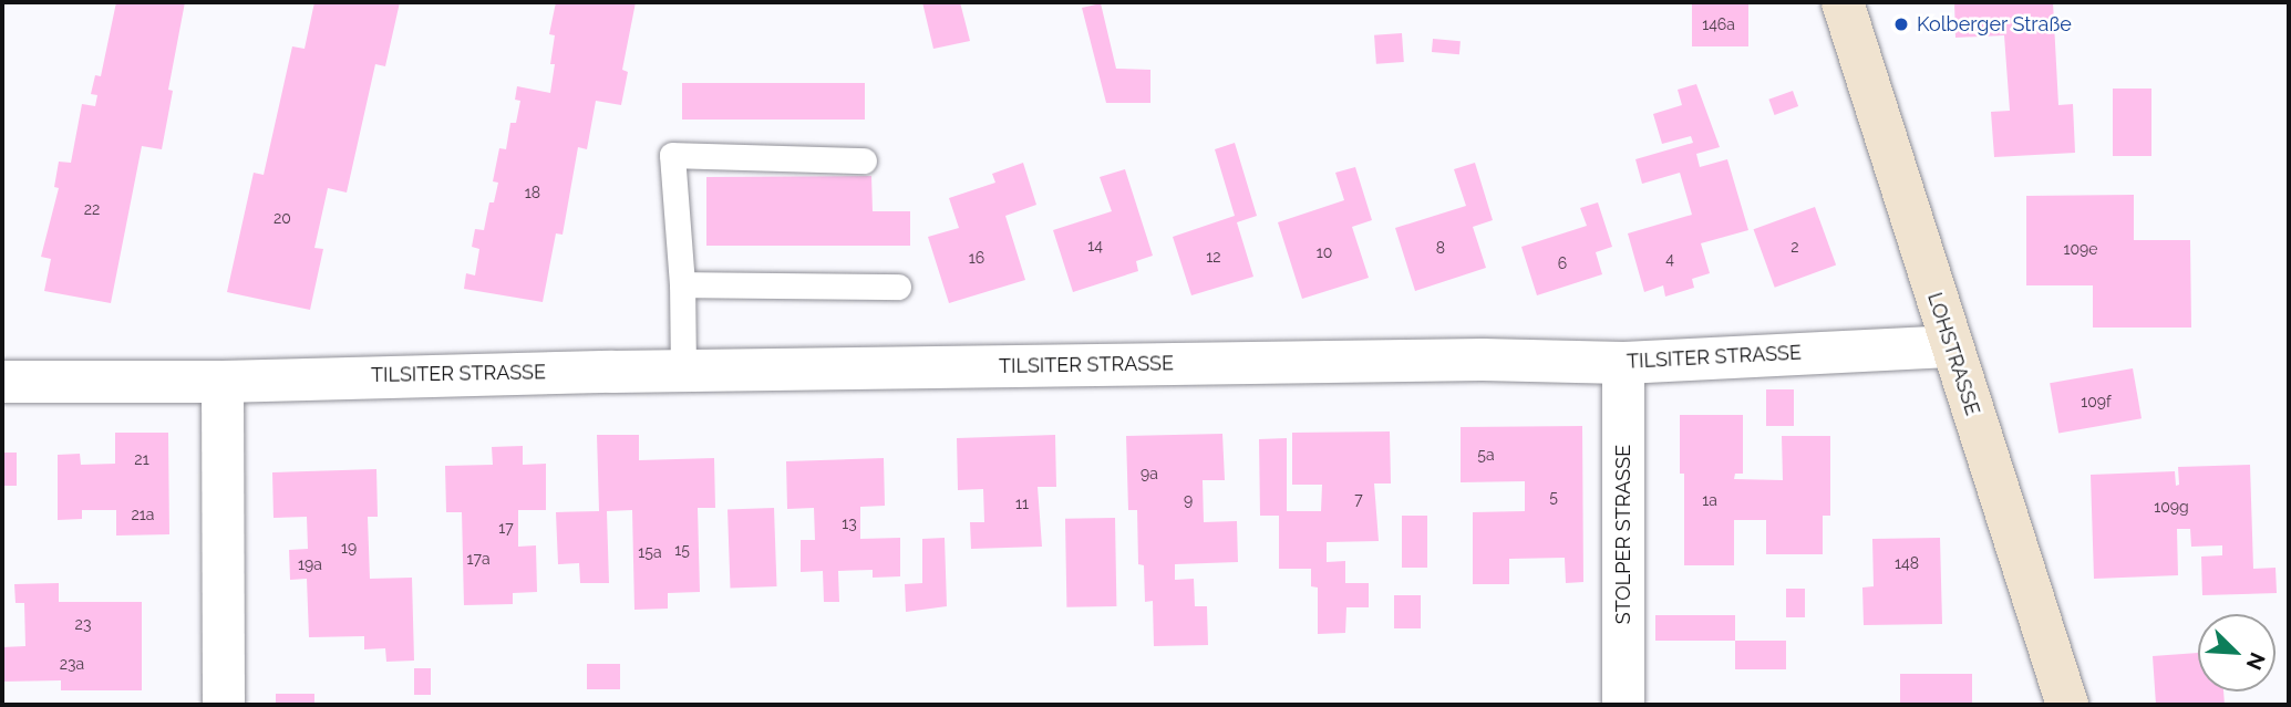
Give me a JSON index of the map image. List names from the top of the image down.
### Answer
{
  "streets": {
    "main road": ["LOHSTRASSE"],
    "street": ["TILSITER STRASSE", "STOLPER STRASSE"]
  },
  "crossings": [
    ["LOHSTRASSE", "TILSITER STRASSE"],
    ["TILSITER STRASSE", "STOLPER STRASSE"]
  ],
  "places": ["Kolberger Straße"],
  "house_numbers": [
    "146a",
    "18",
    "22",
    "20",
    "14",
    "2",
    "8",
    "109e",
    "10",
    "12",
    "16",
    "4",
    "6",
    "109f",
    "5a",
    "21",
    "9a",
    "5",
    "7",
    "9",
    "1a",
    "11",
    "109g",
    "21a",
    "13",
    "17",
    "19",
    "15",
    "15a",
    "17a",
    "148",
    "19a",
    "23",
    "23a"
  ],
  "north": "bottom right"
}
